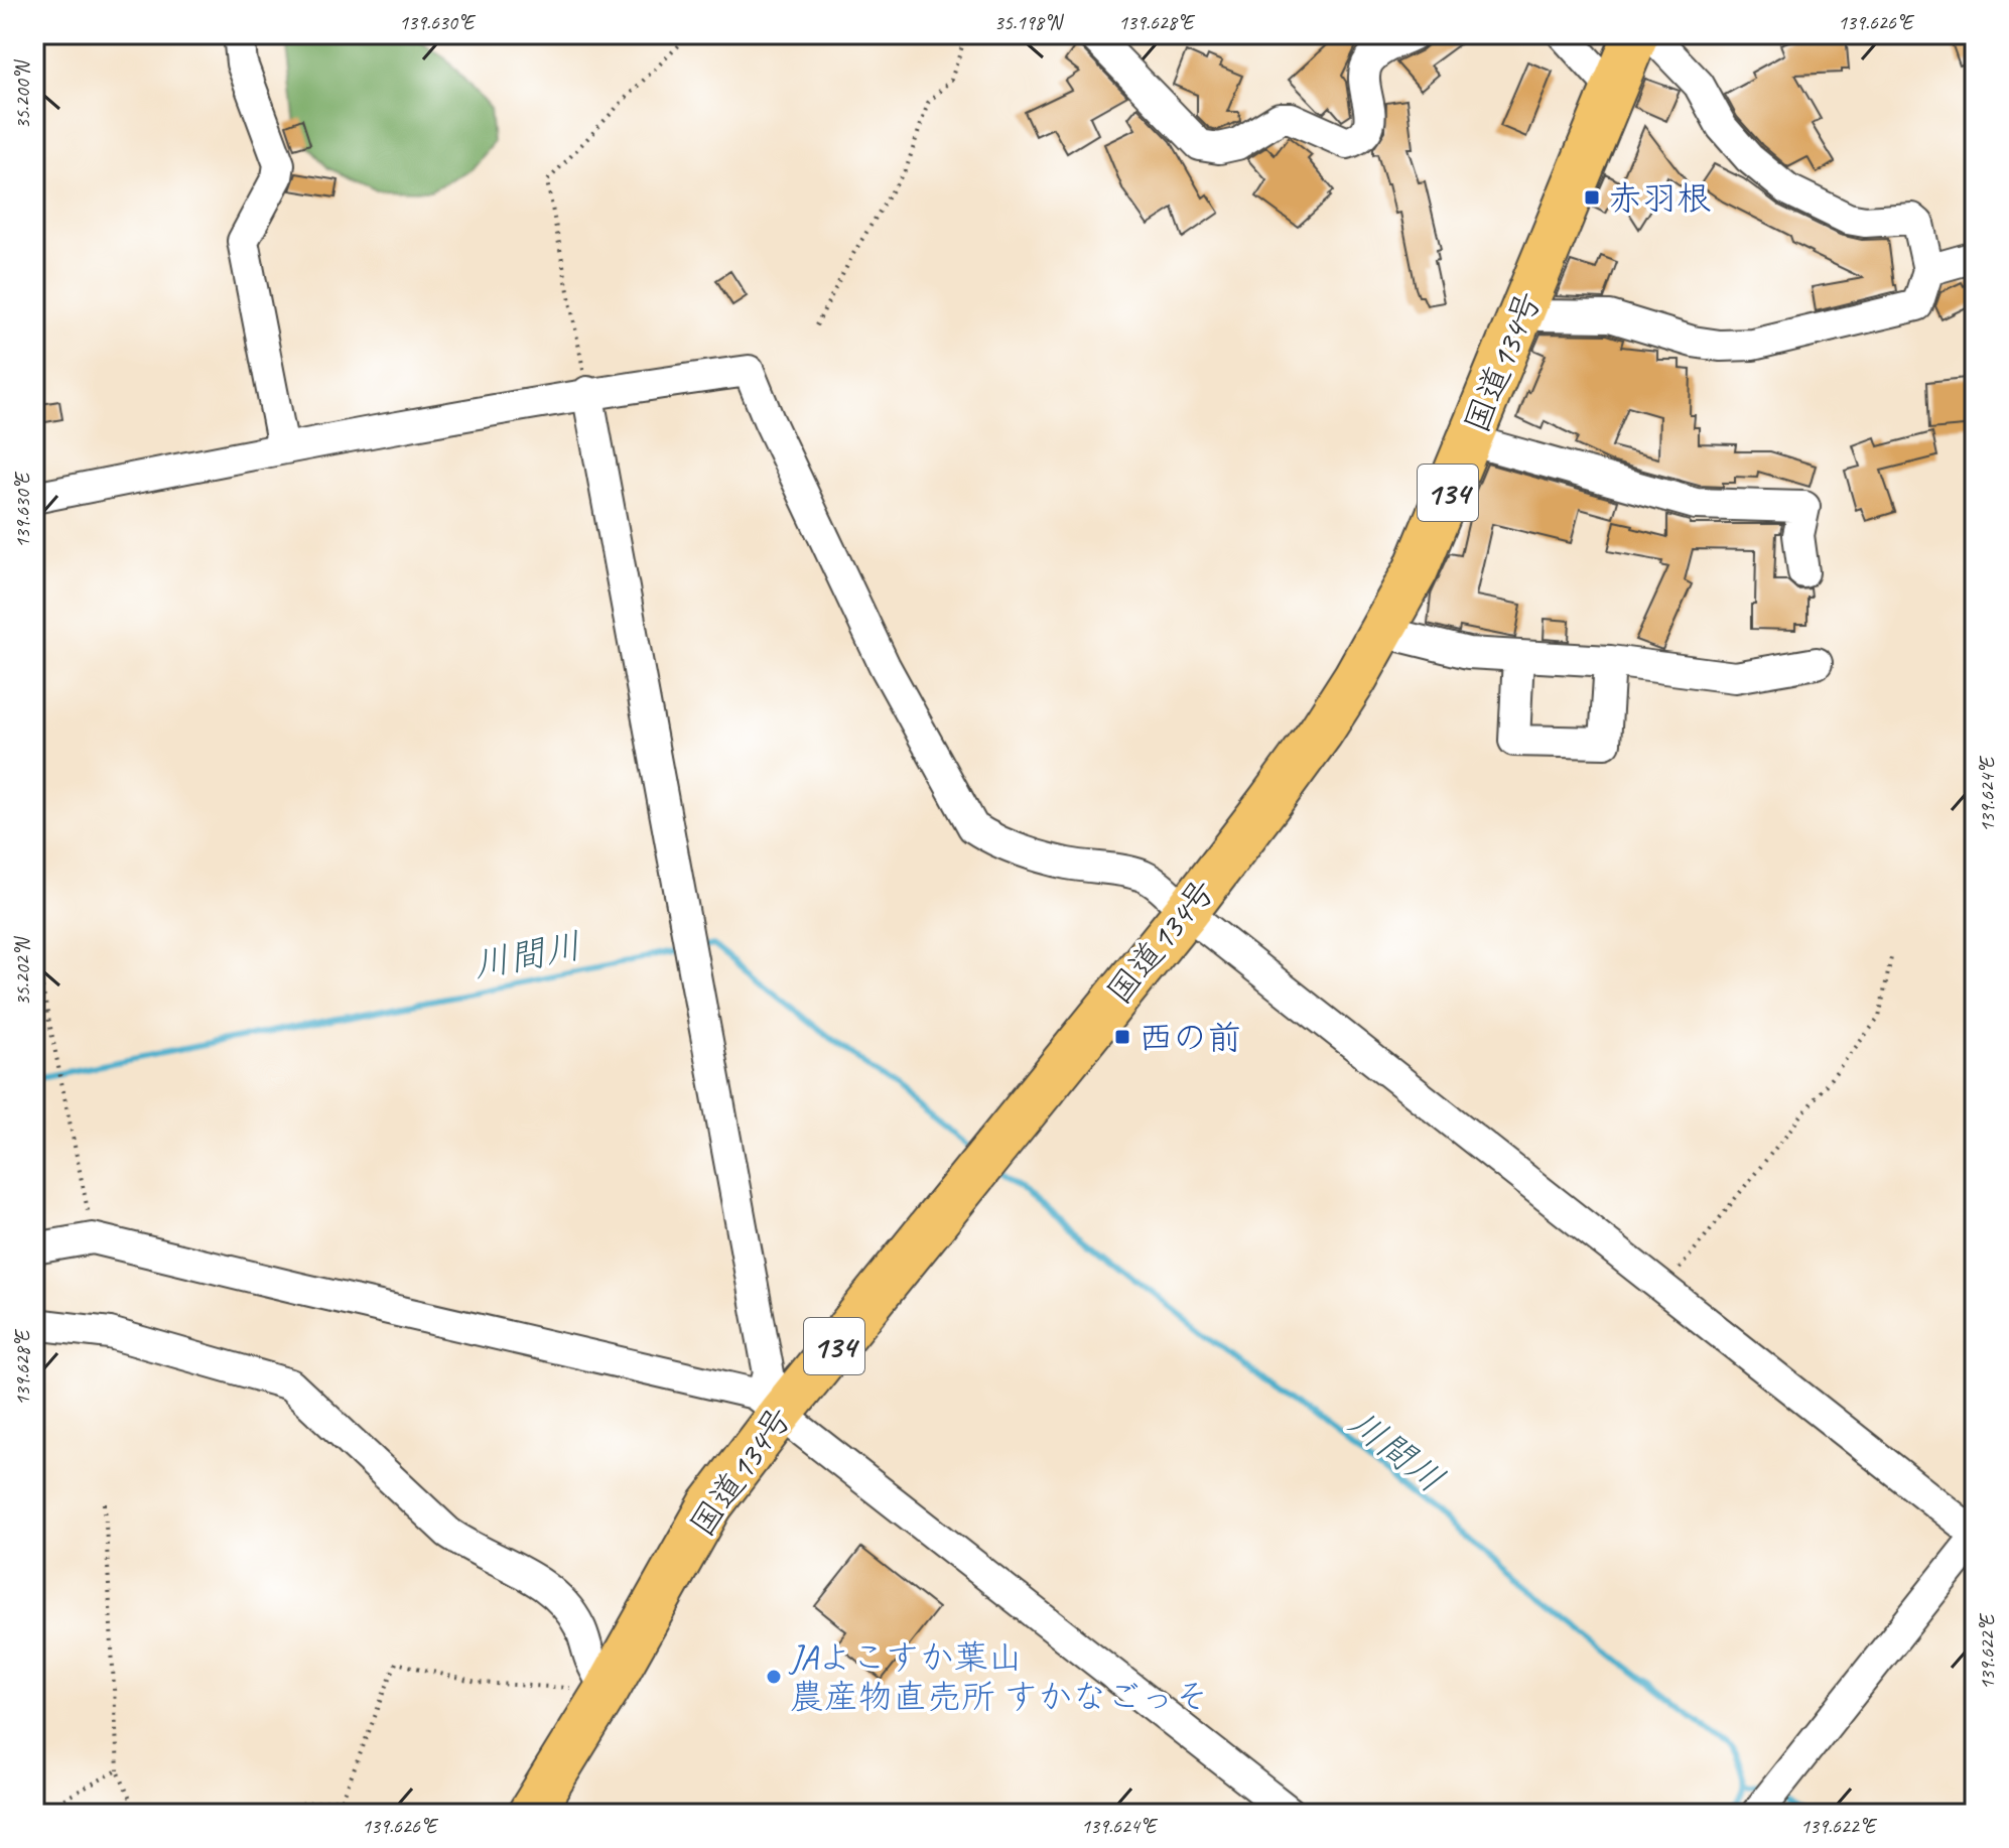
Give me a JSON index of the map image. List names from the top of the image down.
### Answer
{
  "streets": {
    "highway": ["国道134号", "134"]
  },
  "water": ["川間川"],
  "places": {
    "transit": ["赤羽根", "西の前"],
    "other": ["JAよこすか葉山 農産物直売所 すかなごっそ"]
  },
  "coordinates": [
    "139.630°E",
    "35.198°N",
    "139.628°E",
    "139.626°E",
    "35.200°N",
    "139.624°E",
    "35.202°N",
    "139.622°E"
  ]
}
